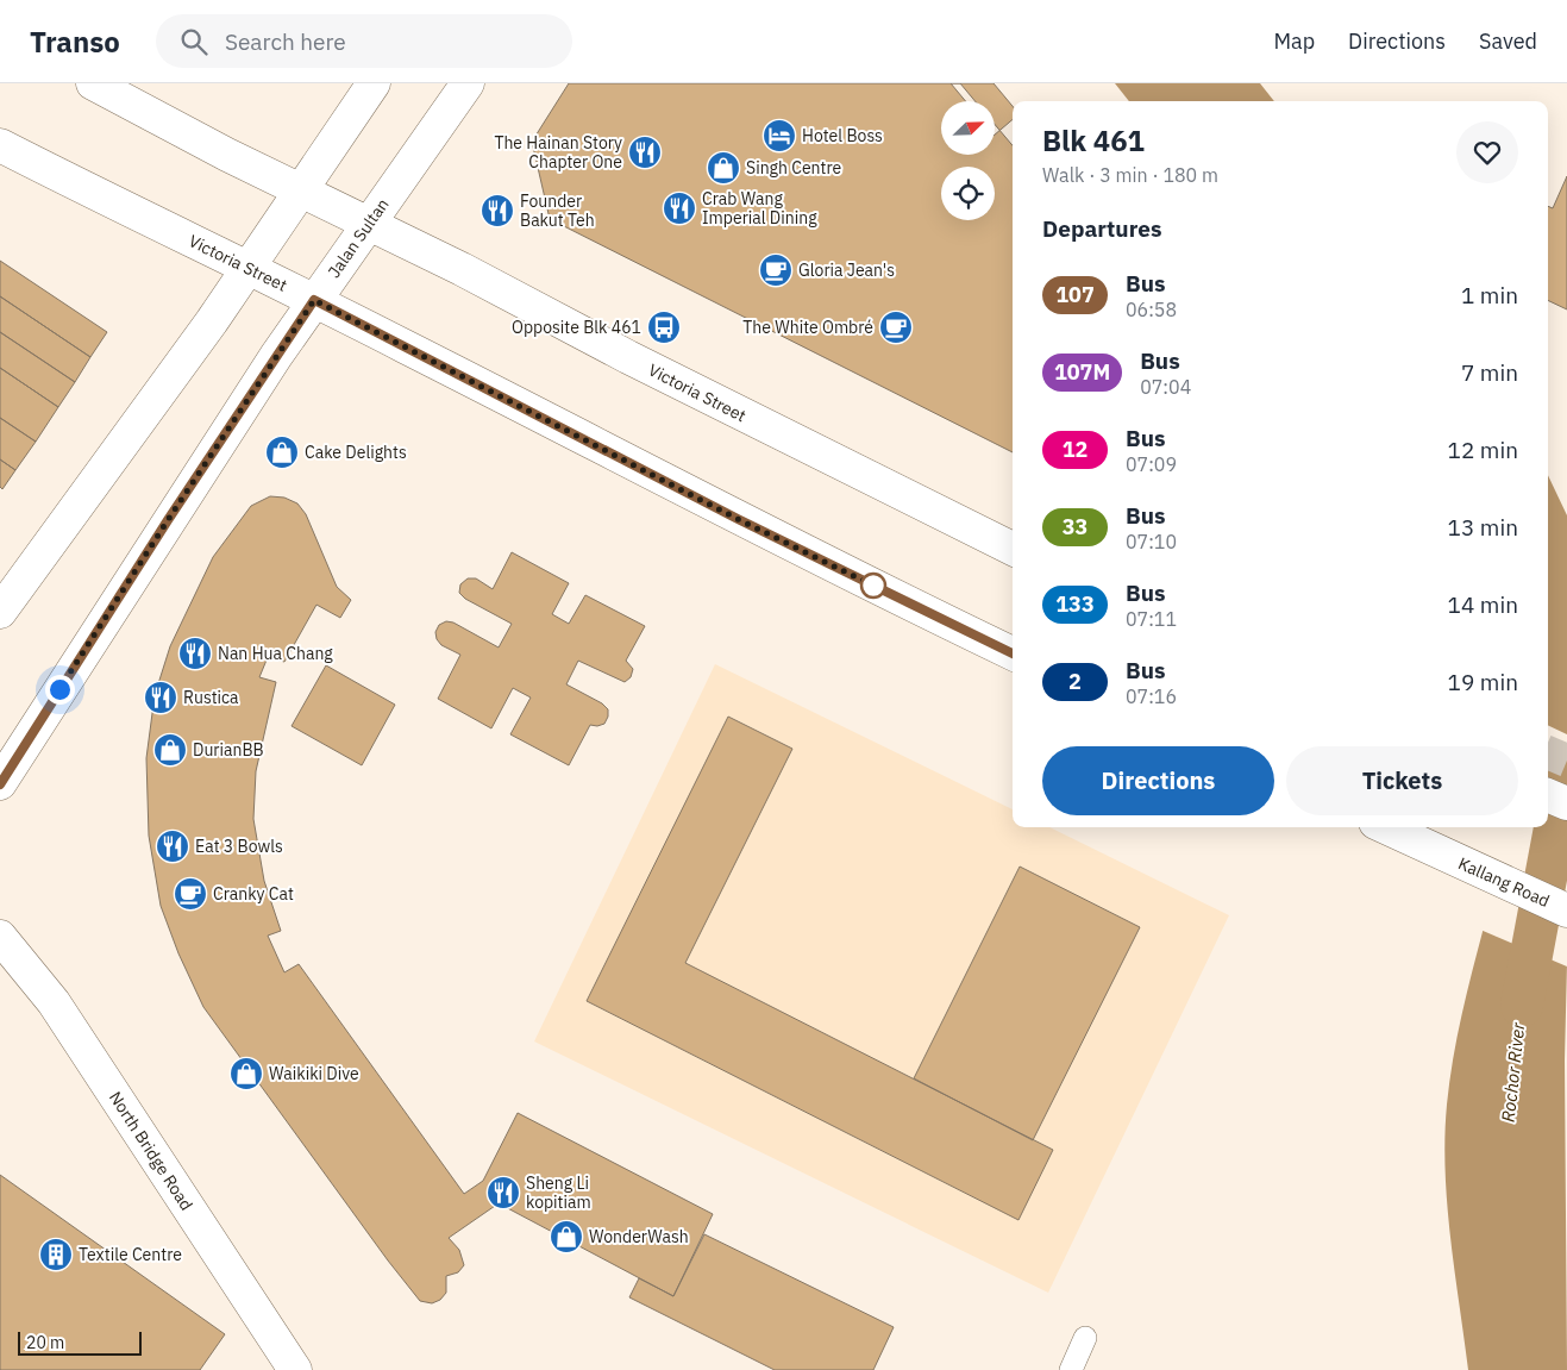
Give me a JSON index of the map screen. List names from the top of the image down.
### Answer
{
  "streets": {
    "main road": [
      "Jalan Sultan",
      "Victoria Street",
      "Kallang Road",
      "North Bridge Road"
    ]
  },
  "crossings": [
    ["Jalan Sultan", "Victoria Street"]
  ],
  "water": ["Rochor River"],
  "places": {
    "hotel": ["Hotel Boss"],
    "restaurant": [
      "The Hainan Story Chapter One",
      "Crab Wang Imperial Dining",
      "Founder Bakut Teh",
      "Nan Hua Chang",
      "Rustica",
      "Eat 3 Bowls",
      "Sheng Li kopitiam"
    ],
    "shop": [
      "Singh Centre",
      "Cake Delights",
      "DurianBB",
      "Waikiki Dive",
      "WonderWash"
    ],
    "cafe": ["Gloria Jean's", "The White Ombré", "Cranky Cat"],
    "bus stop": ["Opposite Blk 461"],
    "building": ["Textile Centre"]
  },
  "lines": ["bus line 107"],
  "scale_bar": "20 m",
  "north": "top right",
  "page": {
    "header": "Transo",
    "search": "Search here",
    "nav": ["Map", "Directions", "Saved"],
    "heading": [
      ["Blk 461", "Walk · 3 min · 180 m"],
      "Departures"
    ],
    "list": [
      {
        "mark": "107",
        "name": "Bus",
        "note": "06:58",
        "value": "1 min"
      },
      {
        "mark": "107M",
        "name": "Bus",
        "note": "07:04",
        "value": "7 min"
      },
      {
        "mark": "12",
        "name": "Bus",
        "note": "07:09",
        "value": "12 min"
      },
      {
        "mark": "33",
        "name": "Bus",
        "note": "07:10",
        "value": "13 min"
      },
      {
        "mark": "133",
        "name": "Bus",
        "note": "07:11",
        "value": "14 min"
      },
      {
        "mark": "2",
        "name": "Bus",
        "note": "07:16",
        "value": "19 min"
      }
    ],
    "buttons": ["Directions", "Tickets"],
    "scale": "20 m"
  }
}
